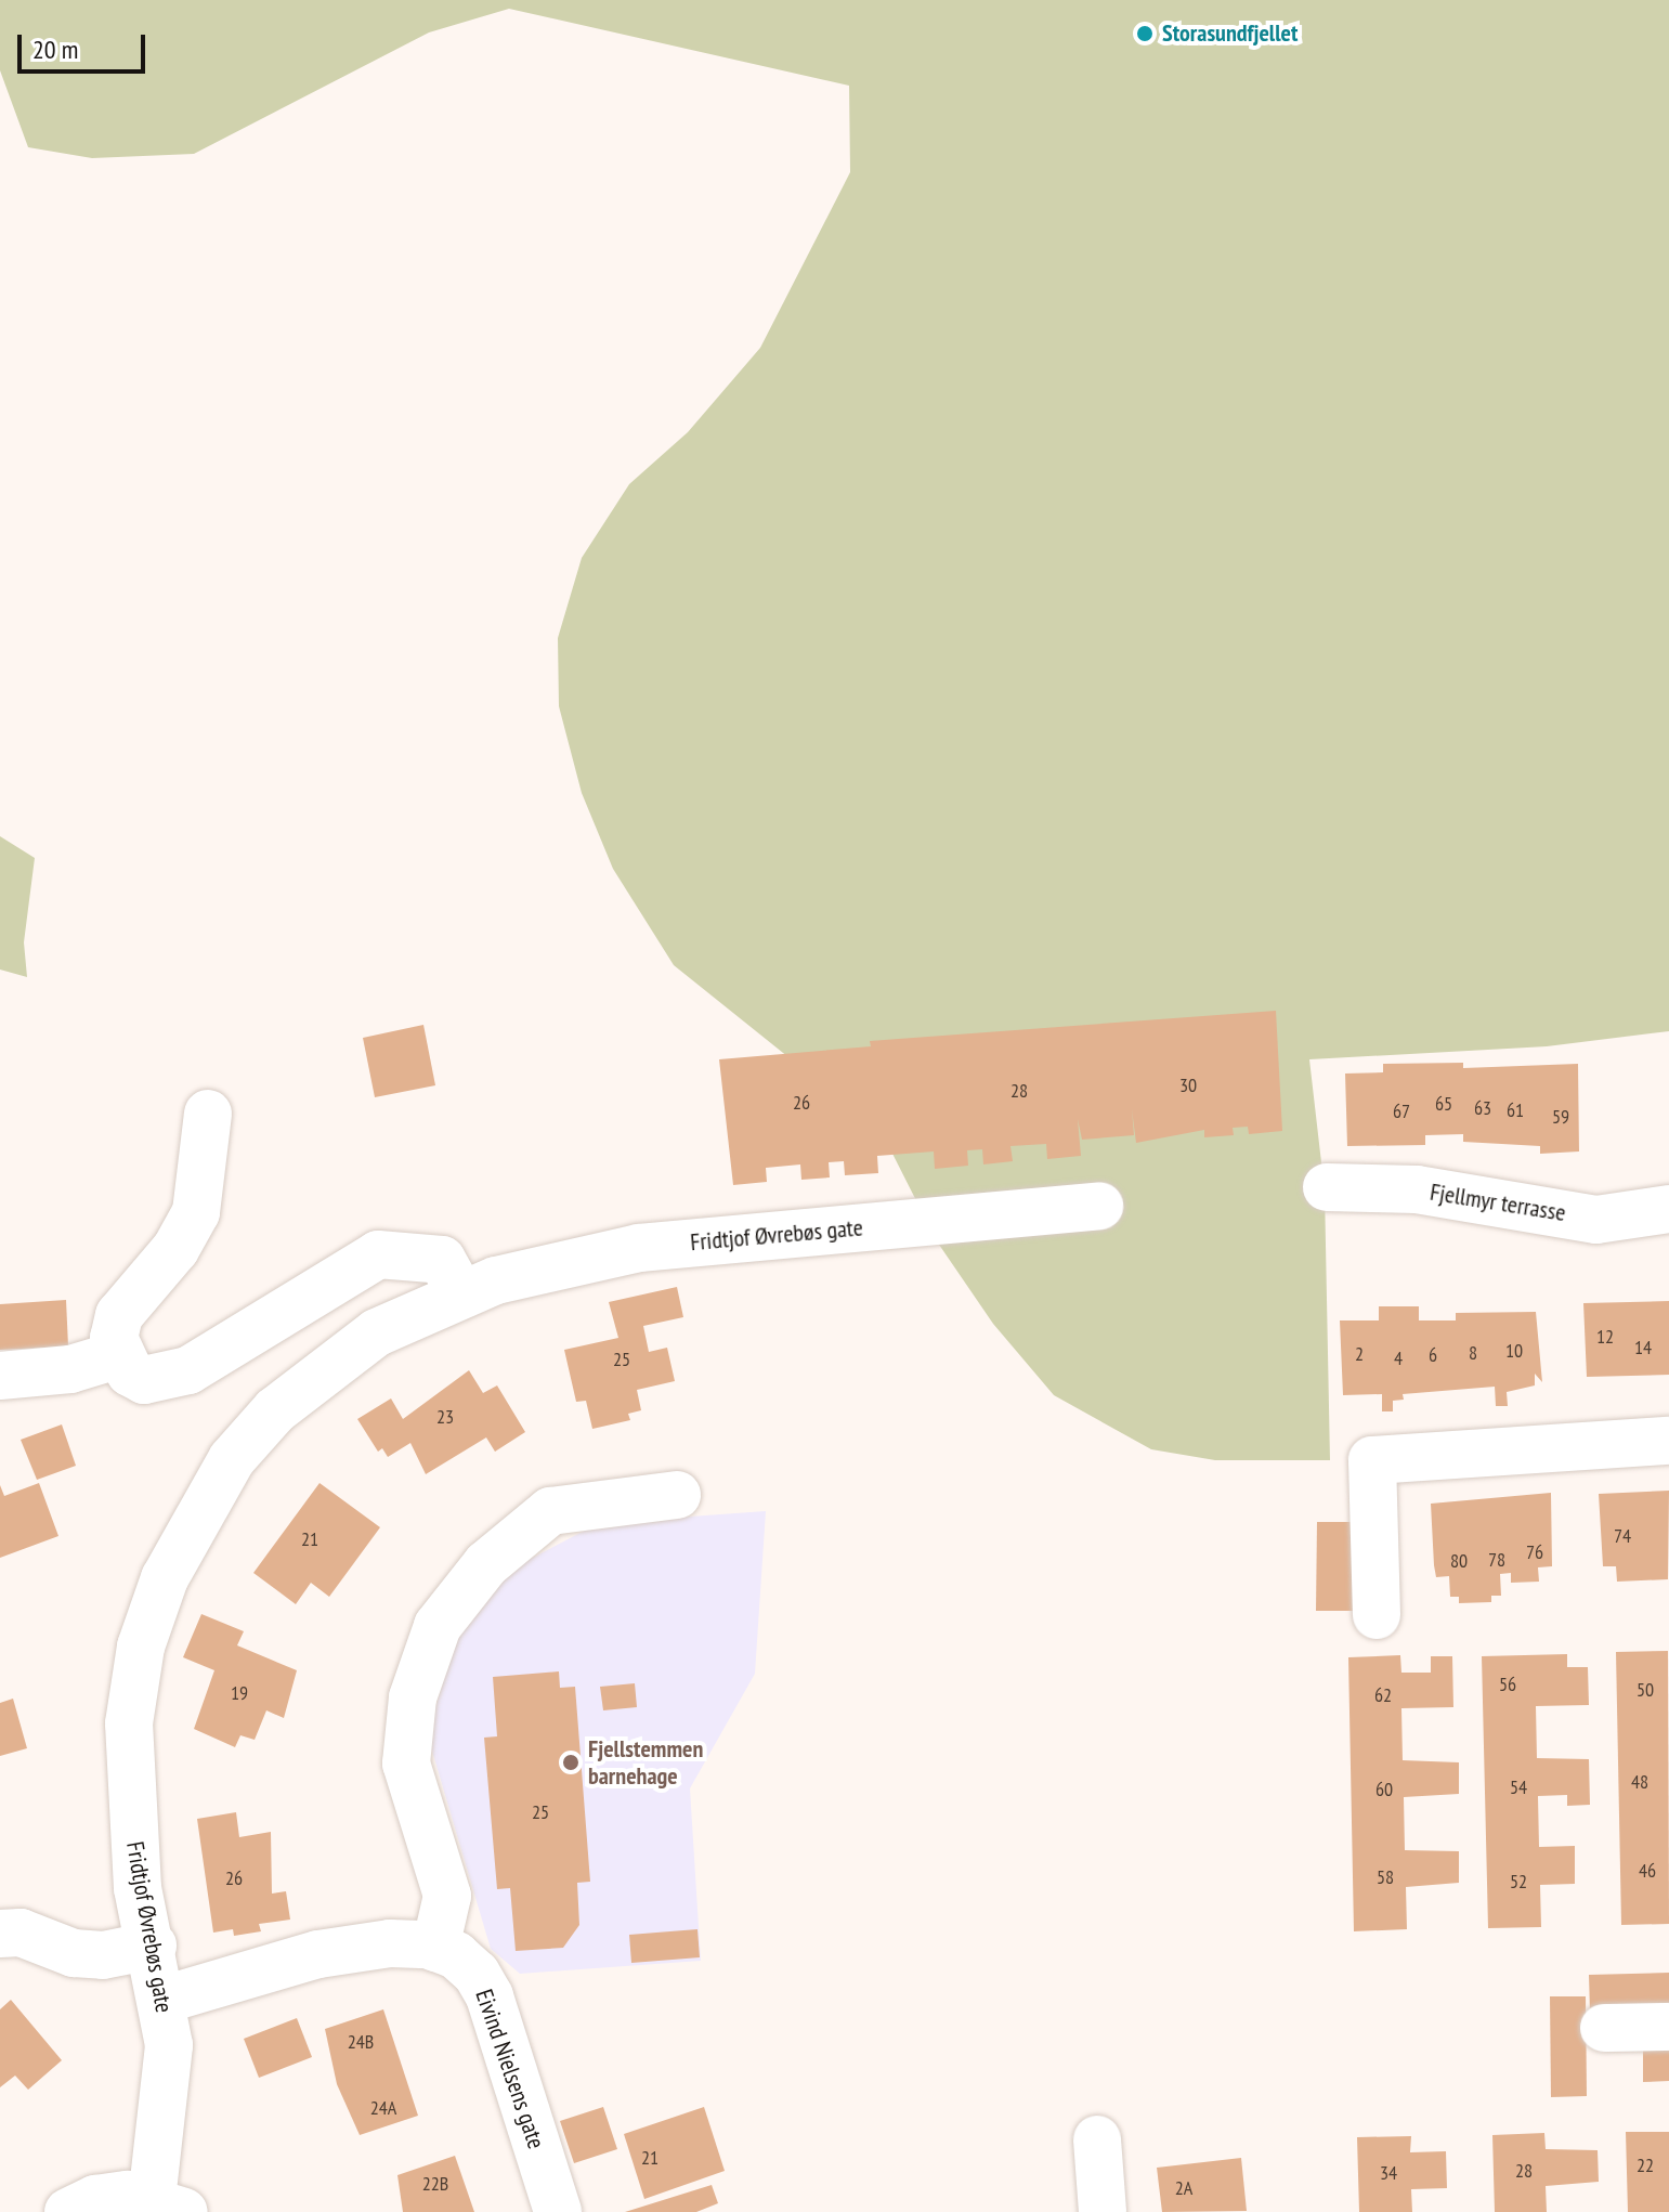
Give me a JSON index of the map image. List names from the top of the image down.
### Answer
{
  "streets": {
    "street": ["Fjellmyr terrasse", "Fridtjof Øvrebøs gate", "Eivind Nielsens gate"]
  },
  "crossings": [
    ["Fridtjof Øvrebøs gate", "Eivind Nielsens gate"]
  ],
  "places": ["Storasundfjellet", "Fjellstemmen barnehage"],
  "house_numbers": [
    "30",
    "28",
    "26",
    "65",
    "63",
    "61",
    "67",
    "59",
    "12",
    "14",
    "10",
    "8",
    "2",
    "6",
    "4",
    "25",
    "23",
    "74",
    "21",
    "76",
    "78",
    "80",
    "56",
    "50",
    "19",
    "62",
    "48",
    "54",
    "60",
    "25",
    "46",
    "58",
    "26",
    "52",
    "24B",
    "24A",
    "21",
    "22",
    "28",
    "34",
    "22B",
    "2A"
  ],
  "scale_bar": "20 m"
}
